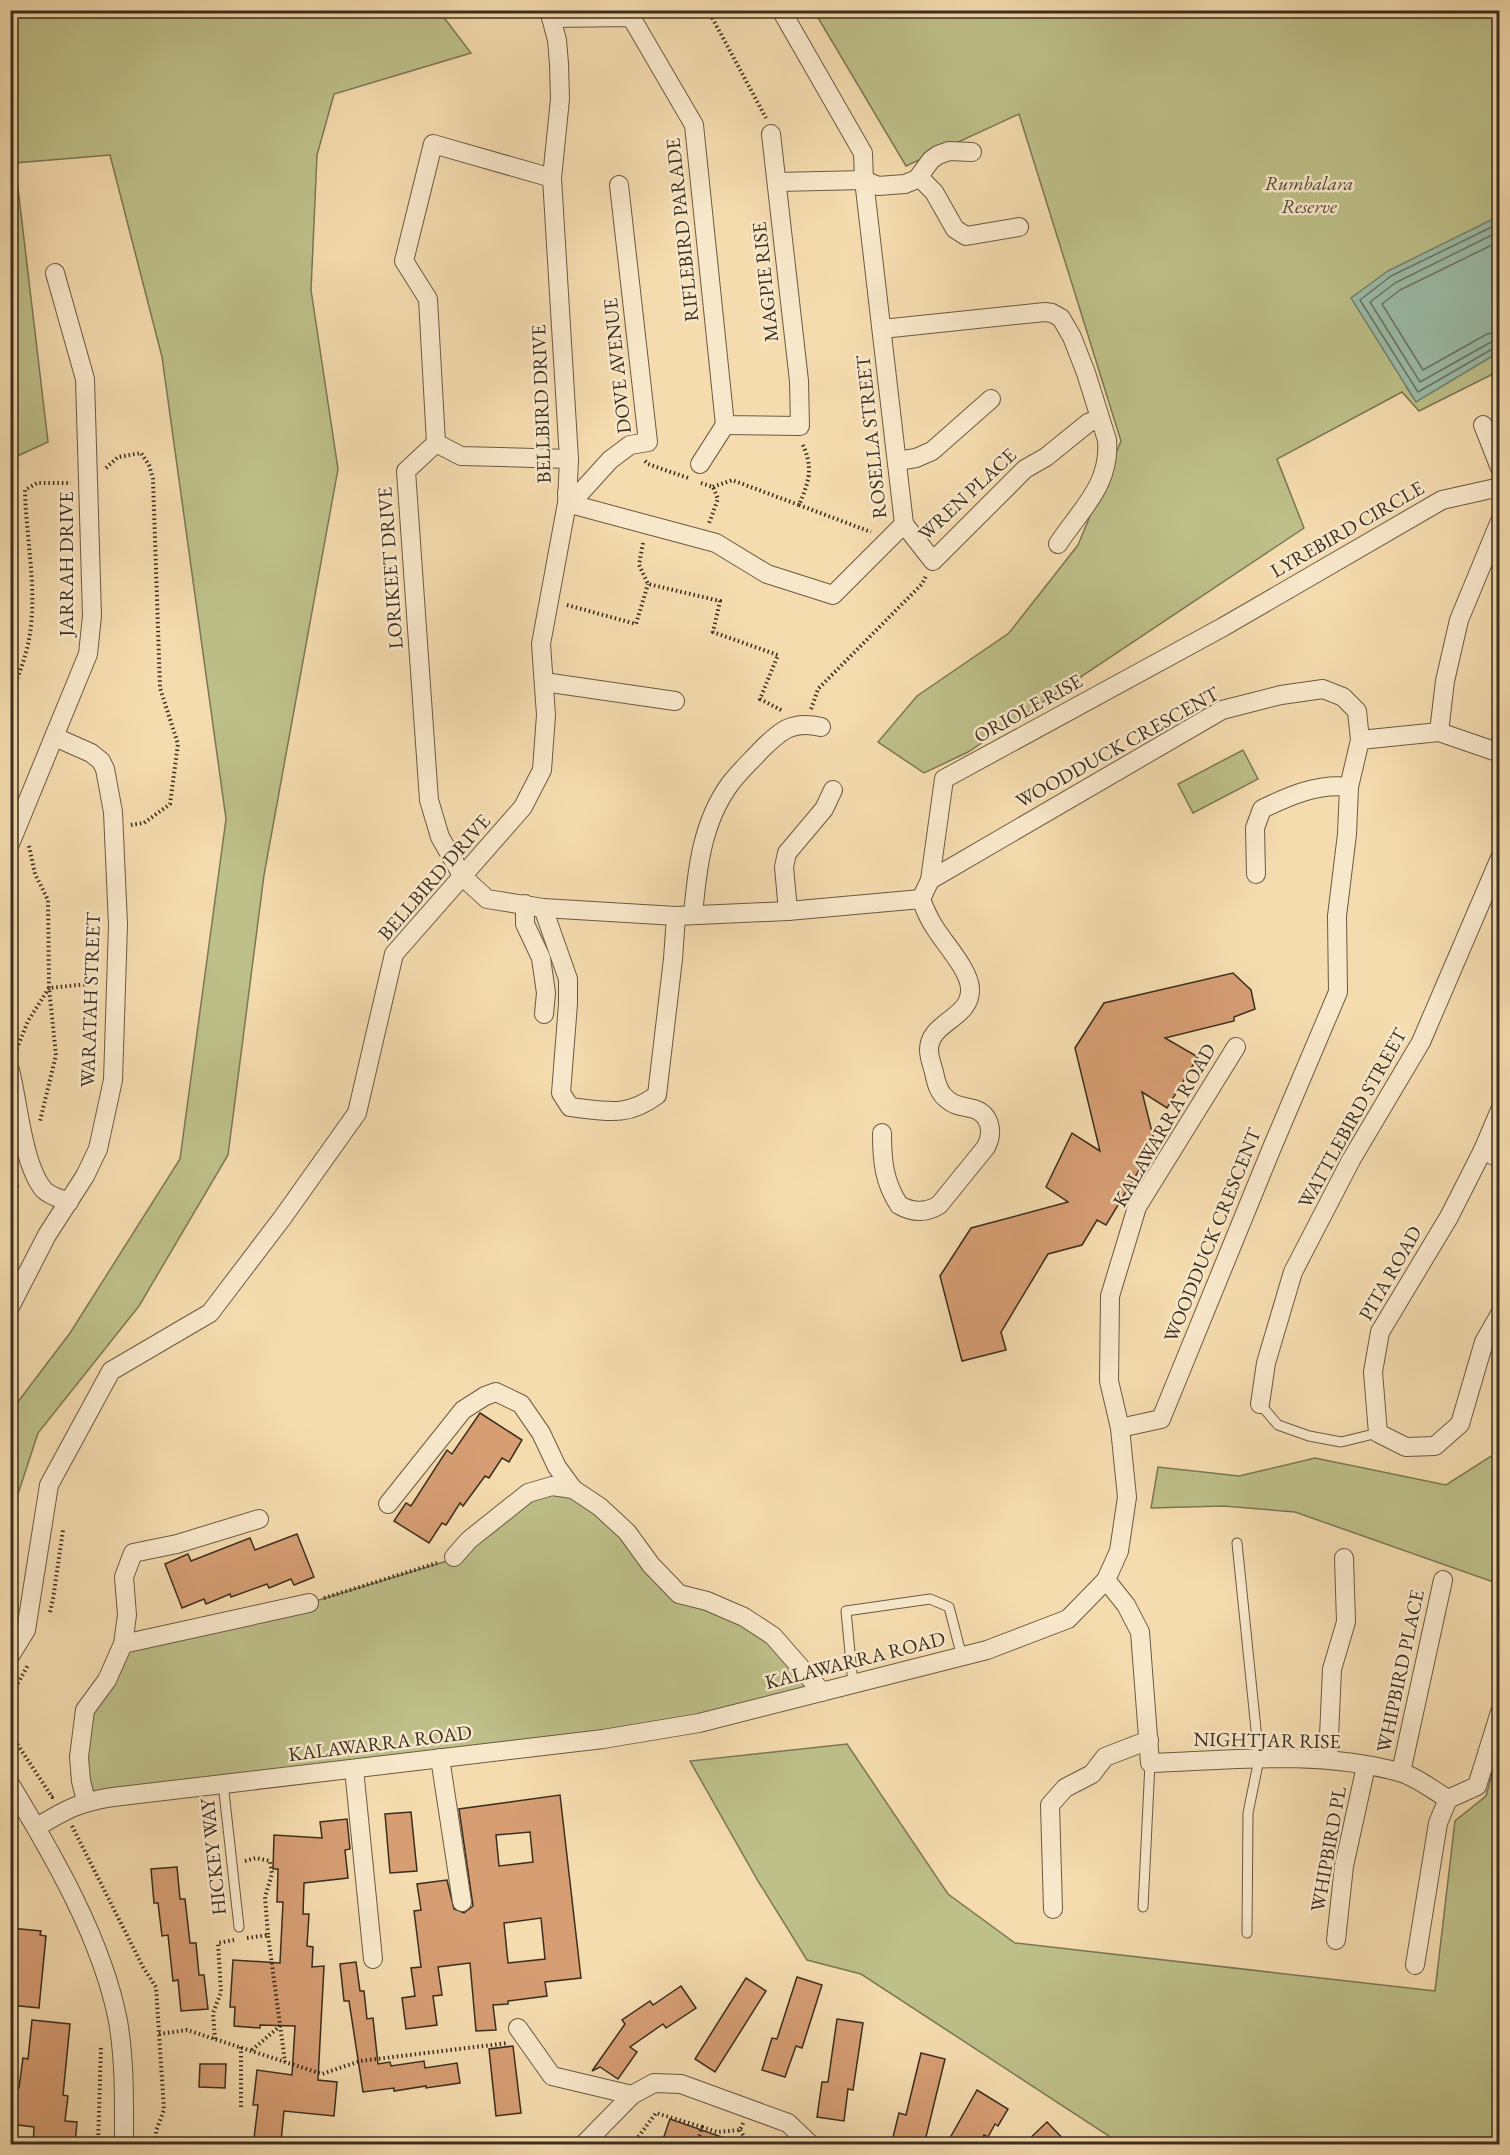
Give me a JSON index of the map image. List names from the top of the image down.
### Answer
{
  "streets": {
    "street": [
      "RIFLEBIRD PARADE",
      "MAGPIE RISE",
      "DOVE AVENUE",
      "BELLBIRD DRIVE",
      "ROSELLA STREET",
      "WREN PLACE",
      "LYREBIRD CIRCLE",
      "JARRAH DRIVE",
      "LORIKEET DRIVE",
      "ORIOLE RISE",
      "WOODDUCK CRESCENT",
      "WARATAH STREET",
      "WATTLEBIRD STREET",
      "KALAWARRA ROAD",
      "PITA ROAD",
      "WHIPBIRD PLACE",
      "NIGHTJAR RISE",
      "WHIPBIRD PL"
    ],
    "lane": ["HICKEY WAY"]
  },
  "crossings": [
    ["RIFLEBIRD PARADE", "BELLBIRD DRIVE"],
    ["DOVE AVENUE", "BELLBIRD DRIVE"],
    ["DOVE AVENUE", "ROSELLA STREET"],
    ["BELLBIRD DRIVE", "ROSELLA STREET"],
    ["BELLBIRD DRIVE", "LORIKEET DRIVE"],
    ["ROSELLA STREET", "WREN PLACE"],
    ["LYREBIRD CIRCLE", "ORIOLE RISE"],
    ["JARRAH DRIVE", "WARATAH STREET"],
    ["ORIOLE RISE", "WOODDUCK CRESCENT"],
    ["WOODDUCK CRESCENT", "KALAWARRA ROAD"],
    ["KALAWARRA ROAD", "HICKEY WAY"],
    ["WHIPBIRD PLACE", "NIGHTJAR RISE"],
    ["NIGHTJAR RISE", "WHIPBIRD PL"]
  ],
  "parks": ["Rumbalara Reserve"]
}
